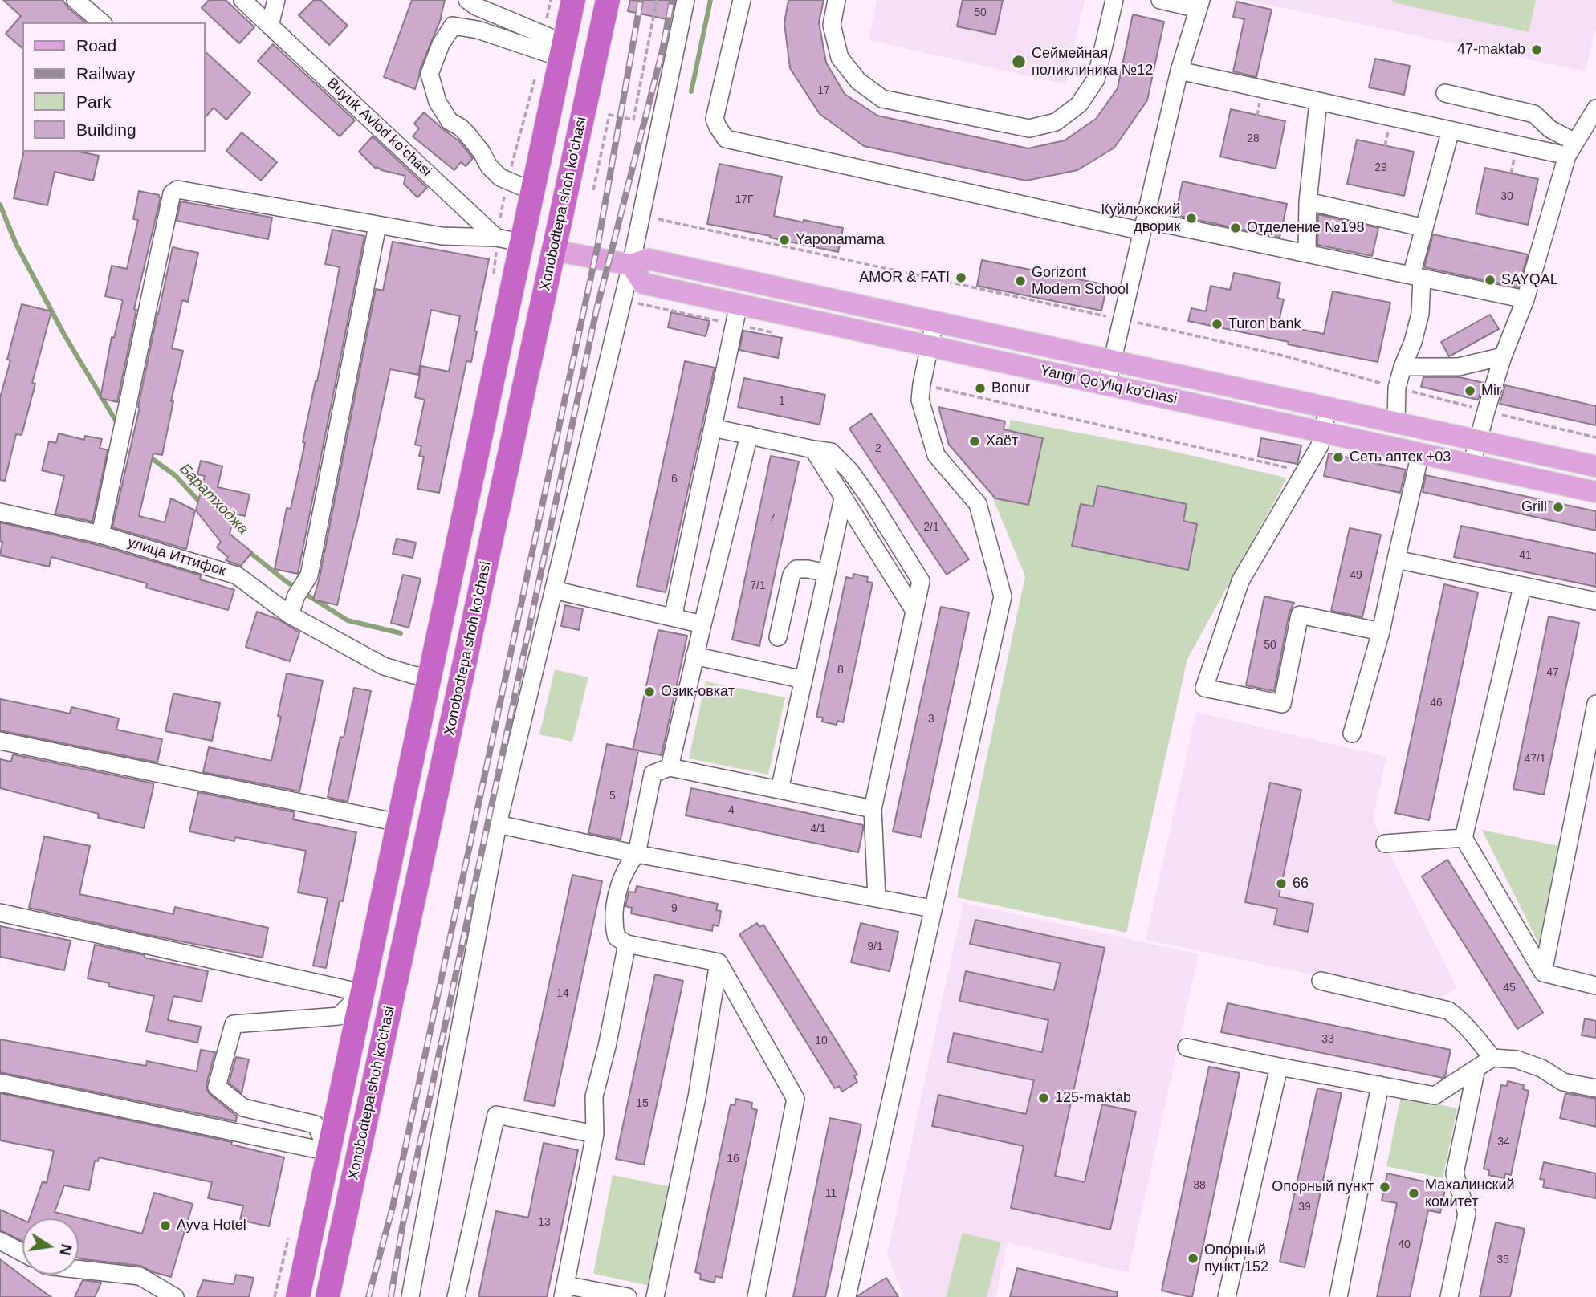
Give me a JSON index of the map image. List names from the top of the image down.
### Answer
{
  "streets": {
    "highway": ["Xonobodtepa shoh ko'chasi"],
    "main road": ["Yangi Qo'yliq ko'chasi"],
    "street": ["Buyuk Avlod koʻchasi", "улица Иттифок"]
  },
  "crossings": [
    ["Xonobodtepa shoh ko'chasi", "Yangi Qo'yliq ko'chasi"]
  ],
  "water": ["Баратходжа"],
  "places": [
    "47-maktab",
    "Сеймейная поликлиника №12",
    "Куйлюкский дворик",
    "Отделение №198",
    "Yaponamama",
    "AMOR & FATI",
    "SAYQAL",
    "Gorizont Modern School",
    "Turon bank",
    "Bonur",
    "Mir",
    "Хаёт",
    "Сеть аптек +03",
    "Grill",
    "Озик-овкат",
    "66",
    "125-maktab",
    "Опорный пункт",
    "Махалинский комитет",
    "Ayva Hotel",
    "Опорный пункт 152"
  ],
  "house_numbers": [
    "50",
    "17",
    "28",
    "29",
    "30",
    "17Г",
    "1",
    "2",
    "6",
    "7",
    "2/1",
    "41",
    "49",
    "7/1",
    "50",
    "8",
    "47",
    "46",
    "3",
    "47/1",
    "5",
    "4",
    "4/1",
    "9",
    "9/1",
    "45",
    "14",
    "33",
    "10",
    "15",
    "34",
    "16",
    "38",
    "11",
    "39",
    "13",
    "40",
    "35"
  ],
  "legend": [
    "Road",
    "Railway",
    "Park",
    "Building"
  ],
  "north": "right"
}
